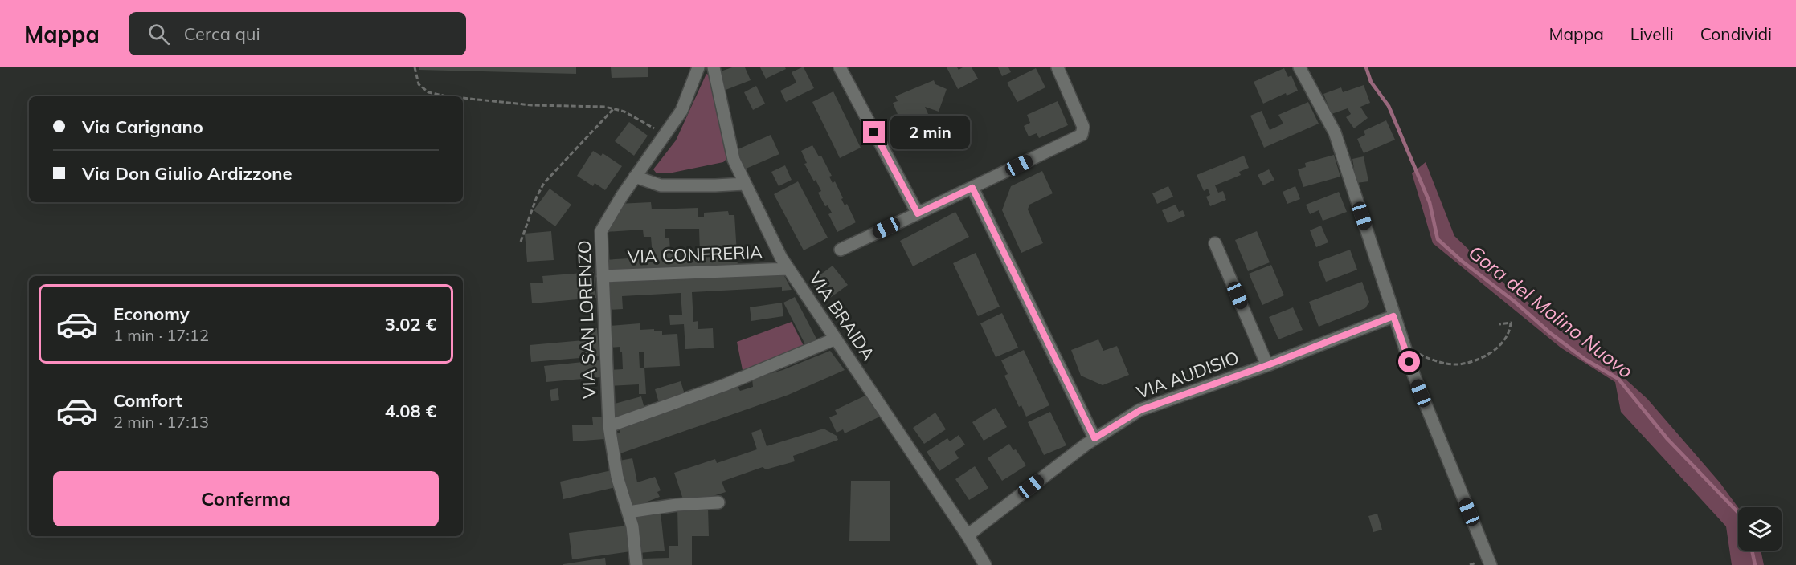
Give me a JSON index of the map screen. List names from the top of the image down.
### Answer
{
  "streets": {
    "street": [
      "VIA CONFRERIA",
      "VIA BRAIDA",
      "VIA SAN LORENZO",
      "VIA AUDISIO"
    ]
  },
  "crossings": [
    ["VIA CONFRERIA", "VIA BRAIDA"],
    ["VIA CONFRERIA", "VIA SAN LORENZO"],
    ["VIA BRAIDA", "VIA AUDISIO"]
  ],
  "water": ["Gora del Molino Nuovo"],
  "page": {
    "header": "Mappa",
    "search": "Cerca qui",
    "nav": ["Mappa", "Livelli", "Condividi"],
    "banner": ["Via Carignano", "Via Don Giulio Ardizzone"],
    "bubble": "2 min",
    "list": [
      {
        "name": "Economy",
        "note": "1 min · 17:12",
        "value": "3.02 €"
      },
      {
        "name": "Comfort",
        "note": "2 min · 17:13",
        "value": "4.08 €"
      }
    ],
    "buttons": "Conferma"
  }
}
